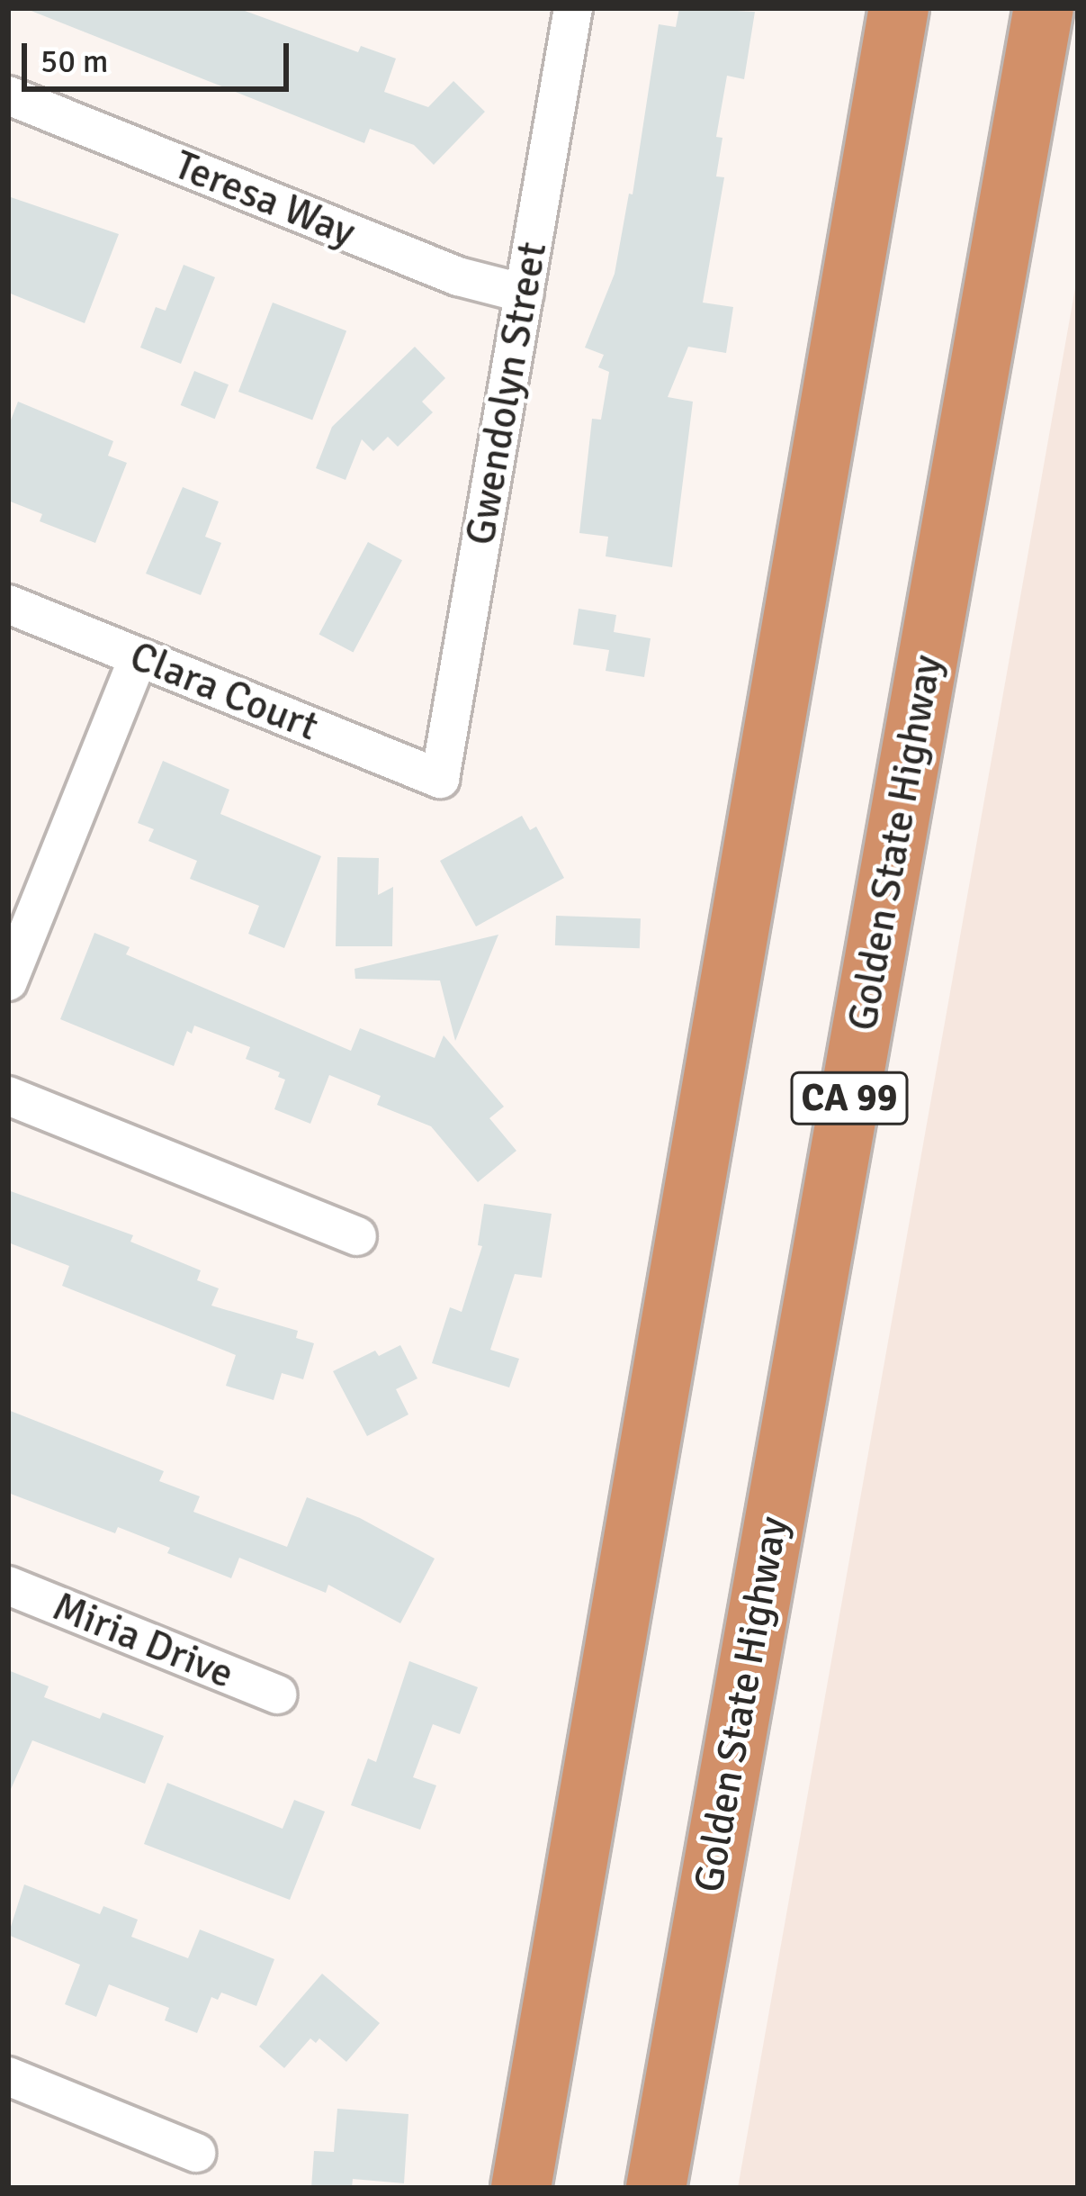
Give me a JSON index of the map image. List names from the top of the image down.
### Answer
{
  "streets": {
    "highway": ["Golden State Highway", "CA 99"],
    "street": [
      "Teresa Way",
      "Gwendolyn Street",
      "Clara Court",
      "Miria Drive"
    ]
  },
  "crossings": [
    ["Teresa Way", "Gwendolyn Street"],
    ["Gwendolyn Street", "Clara Court"]
  ],
  "scale_bar": "50 m"
}
